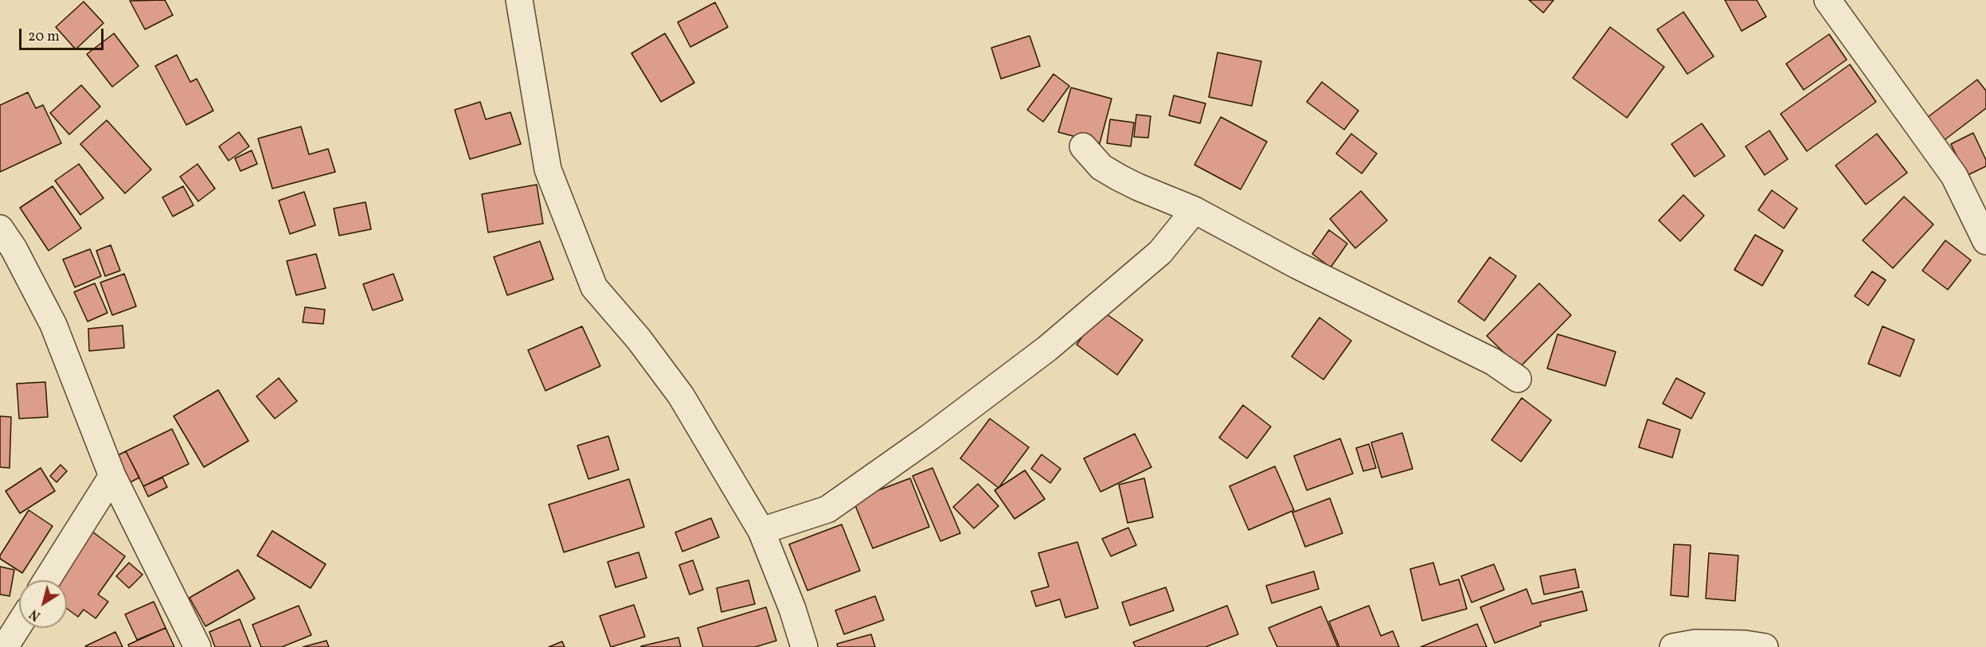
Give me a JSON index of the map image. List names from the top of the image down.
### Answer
{
  "scale_bar": "20 m",
  "north": "bottom left"
}
